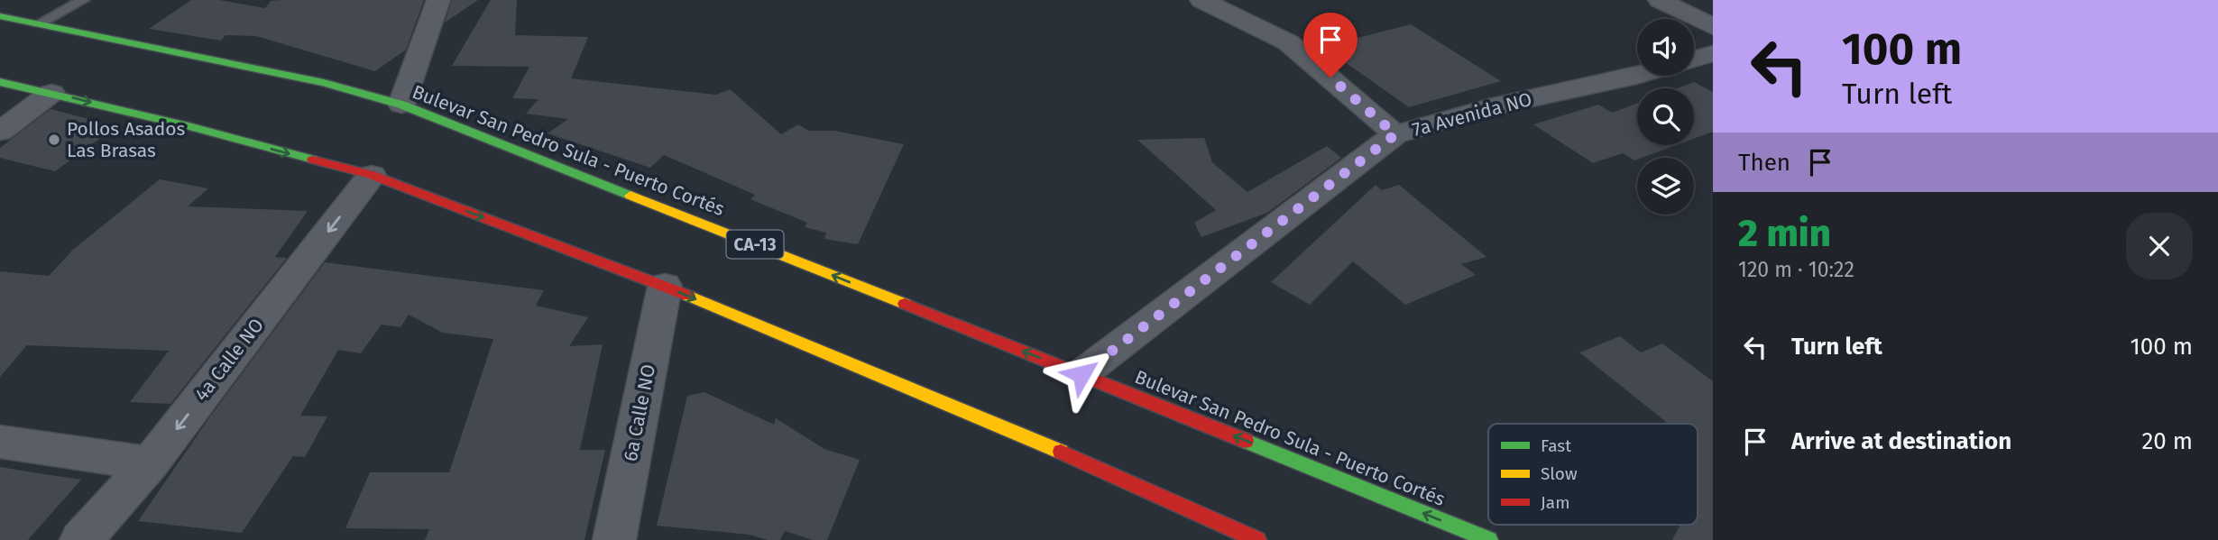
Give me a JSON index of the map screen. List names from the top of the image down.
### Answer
{
  "streets": {
    "highway": ["Bulevar San Pedro Sula - Puerto Cortés", "CA-13"],
    "street": ["7a Avenida NO", "4a Calle NO", "6a Calle NO"]
  },
  "crossings": [
    ["7a Avenida NO", "Bulevar San Pedro Sula - Puerto Cortés"]
  ],
  "one_way": ["4a Calle NO"],
  "places": ["Pollos Asados Las Brasas"],
  "legend": ["Fast", "Slow", "Jam"],
  "page": {
    "turn": ["100 m", "Turn left"],
    "then": "Then",
    "heading": ["2 min", "120 m · 10:22"],
    "list": [
      {
        "name": "Turn left",
        "value": "100 m"
      },
      {
        "name": "Arrive at destination",
        "value": "20 m"
      }
    ]
  }
}
